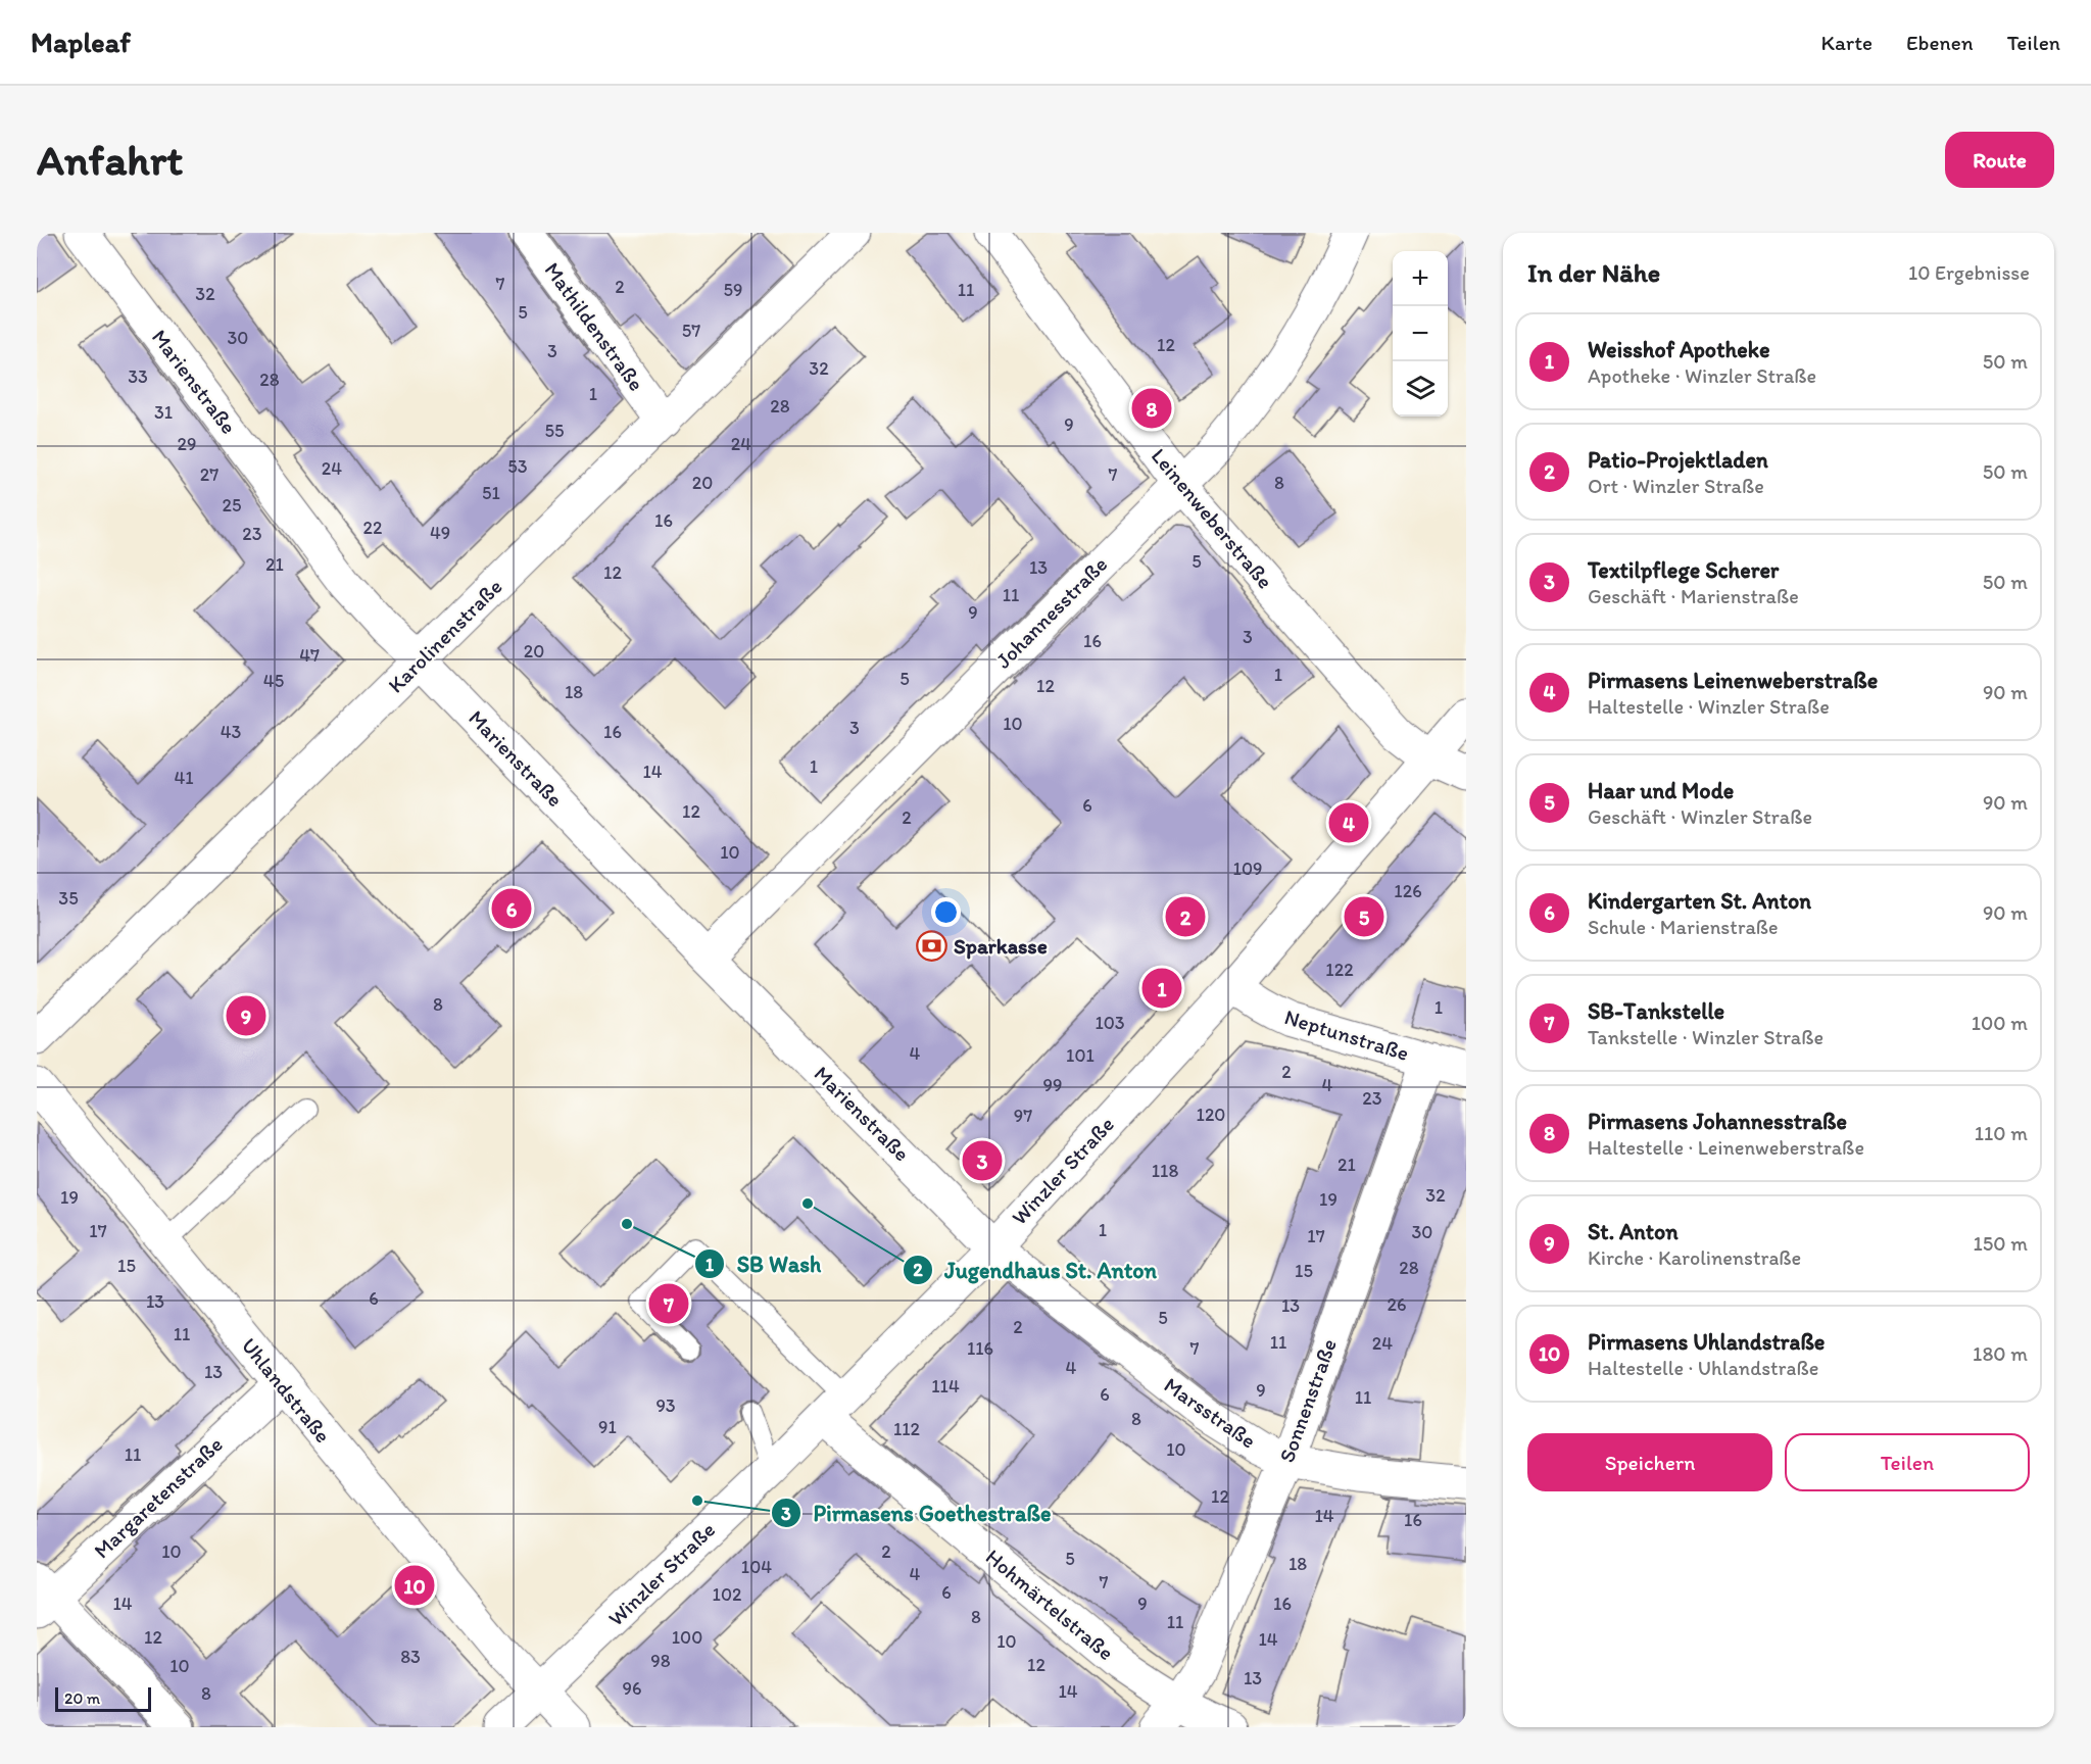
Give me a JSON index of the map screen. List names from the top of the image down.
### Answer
{
  "streets": {
    "street": [
      "Mathildenstraße",
      "Marienstraße",
      "Leinenweberstraße",
      "Johannesstraße",
      "Karolinenstraße",
      "Neptunstraße",
      "Winzler Straße",
      "Uhlandstraße",
      "Sonnenstraße",
      "Marsstraße",
      "Margaretenstraße",
      "Hohmärtelstraße"
    ]
  },
  "crossings": [
    ["Mathildenstraße", "Karolinenstraße"],
    ["Marienstraße", "Johannesstraße"],
    ["Marienstraße", "Karolinenstraße"],
    ["Marienstraße", "Winzler Straße"],
    ["Marienstraße", "Marsstraße"],
    ["Leinenweberstraße", "Johannesstraße"],
    ["Leinenweberstraße", "Winzler Straße"],
    ["Neptunstraße", "Winzler Straße"],
    ["Neptunstraße", "Sonnenstraße"],
    ["Winzler Straße", "Uhlandstraße"],
    ["Winzler Straße", "Marsstraße"],
    ["Winzler Straße", "Hohmärtelstraße"],
    ["Uhlandstraße", "Margaretenstraße"],
    ["Sonnenstraße", "Marsstraße"],
    ["Sonnenstraße", "Hohmärtelstraße"]
  ],
  "places": {
    "bank": ["Sparkasse"],
    "other": ["Jugendhaus St. Anton", "SB Wash", "Pirmasens Goethestraße"]
  },
  "house_numbers": [
    "7",
    "2",
    "59",
    "11",
    "32",
    "5",
    "57",
    "30",
    "12",
    "3",
    "32",
    "33",
    "28",
    "1",
    "28",
    "31",
    "9",
    "55",
    "29",
    "24",
    "53",
    "24",
    "27",
    "7",
    "20",
    "8",
    "51",
    "25",
    "16",
    "22",
    "49",
    "23",
    "5",
    "21",
    "13",
    "12",
    "11",
    "9",
    "3",
    "16",
    "20",
    "47",
    "1",
    "5",
    "45",
    "12",
    "18",
    "10",
    "3",
    "43",
    "16",
    "1",
    "14",
    "41",
    "6",
    "12",
    "2",
    "10",
    "109",
    "126",
    "35",
    "122",
    "8",
    "1",
    "103",
    "4",
    "101",
    "2",
    "99",
    "4",
    "23",
    "120",
    "97",
    "21",
    "118",
    "32",
    "19",
    "19",
    "1",
    "17",
    "30",
    "17",
    "15",
    "28",
    "15",
    "6",
    "13",
    "26",
    "13",
    "5",
    "2",
    "11",
    "11",
    "24",
    "116",
    "7",
    "4",
    "13",
    "114",
    "9",
    "6",
    "11",
    "93",
    "8",
    "91",
    "112",
    "10",
    "11",
    "12",
    "14",
    "16",
    "10",
    "2",
    "5",
    "18",
    "104",
    "4",
    "7",
    "6",
    "102",
    "14",
    "9",
    "16",
    "8",
    "11",
    "12",
    "100",
    "14",
    "10",
    "83",
    "98",
    "12",
    "10",
    "13",
    "96",
    "14",
    "8"
  ],
  "scale_bar": "20 m",
  "page": {
    "header": "Mapleaf",
    "nav": ["Karte", "Ebenen", "Teilen"],
    "buttons": [
      "Route",
      ["Speichern", "Teilen"]
    ],
    "title": "Anfahrt",
    "heading": ["In der Nähe", "10 Ergebnisse"],
    "map_buttons": ["+", "−"],
    "list": [
      {
        "mark": "1",
        "name": "Weisshof Apotheke",
        "note": "Apotheke · Winzler Straße",
        "value": "50 m"
      },
      {
        "mark": "2",
        "name": "Patio-Projektladen",
        "note": "Ort · Winzler Straße",
        "value": "50 m"
      },
      {
        "mark": "3",
        "name": "Textilpflege Scherer",
        "note": "Geschäft · Marienstraße",
        "value": "50 m"
      },
      {
        "mark": "4",
        "name": "Pirmasens Leinenweberstraße",
        "note": "Haltestelle · Winzler Straße",
        "value": "90 m"
      },
      {
        "mark": "5",
        "name": "Haar und Mode",
        "note": "Geschäft · Winzler Straße",
        "value": "90 m"
      },
      {
        "mark": "6",
        "name": "Kindergarten St. Anton",
        "note": "Schule · Marienstraße",
        "value": "90 m"
      },
      {
        "mark": "7",
        "name": "SB-Tankstelle",
        "note": "Tankstelle · Winzler Straße",
        "value": "100 m"
      },
      {
        "mark": "8",
        "name": "Pirmasens Johannesstraße",
        "note": "Haltestelle · Leinenweberstraße",
        "value": "110 m"
      },
      {
        "mark": "9",
        "name": "St. Anton",
        "note": "Kirche · Karolinenstraße",
        "value": "150 m"
      },
      {
        "mark": "10",
        "name": "Pirmasens Uhlandstraße",
        "note": "Haltestelle · Uhlandstraße",
        "value": "180 m"
      }
    ],
    "pins": [
      "8",
      "4",
      "6",
      "2",
      "5",
      "1",
      "9",
      "3",
      "7",
      "10"
    ],
    "scale": "20 m"
  }
}
